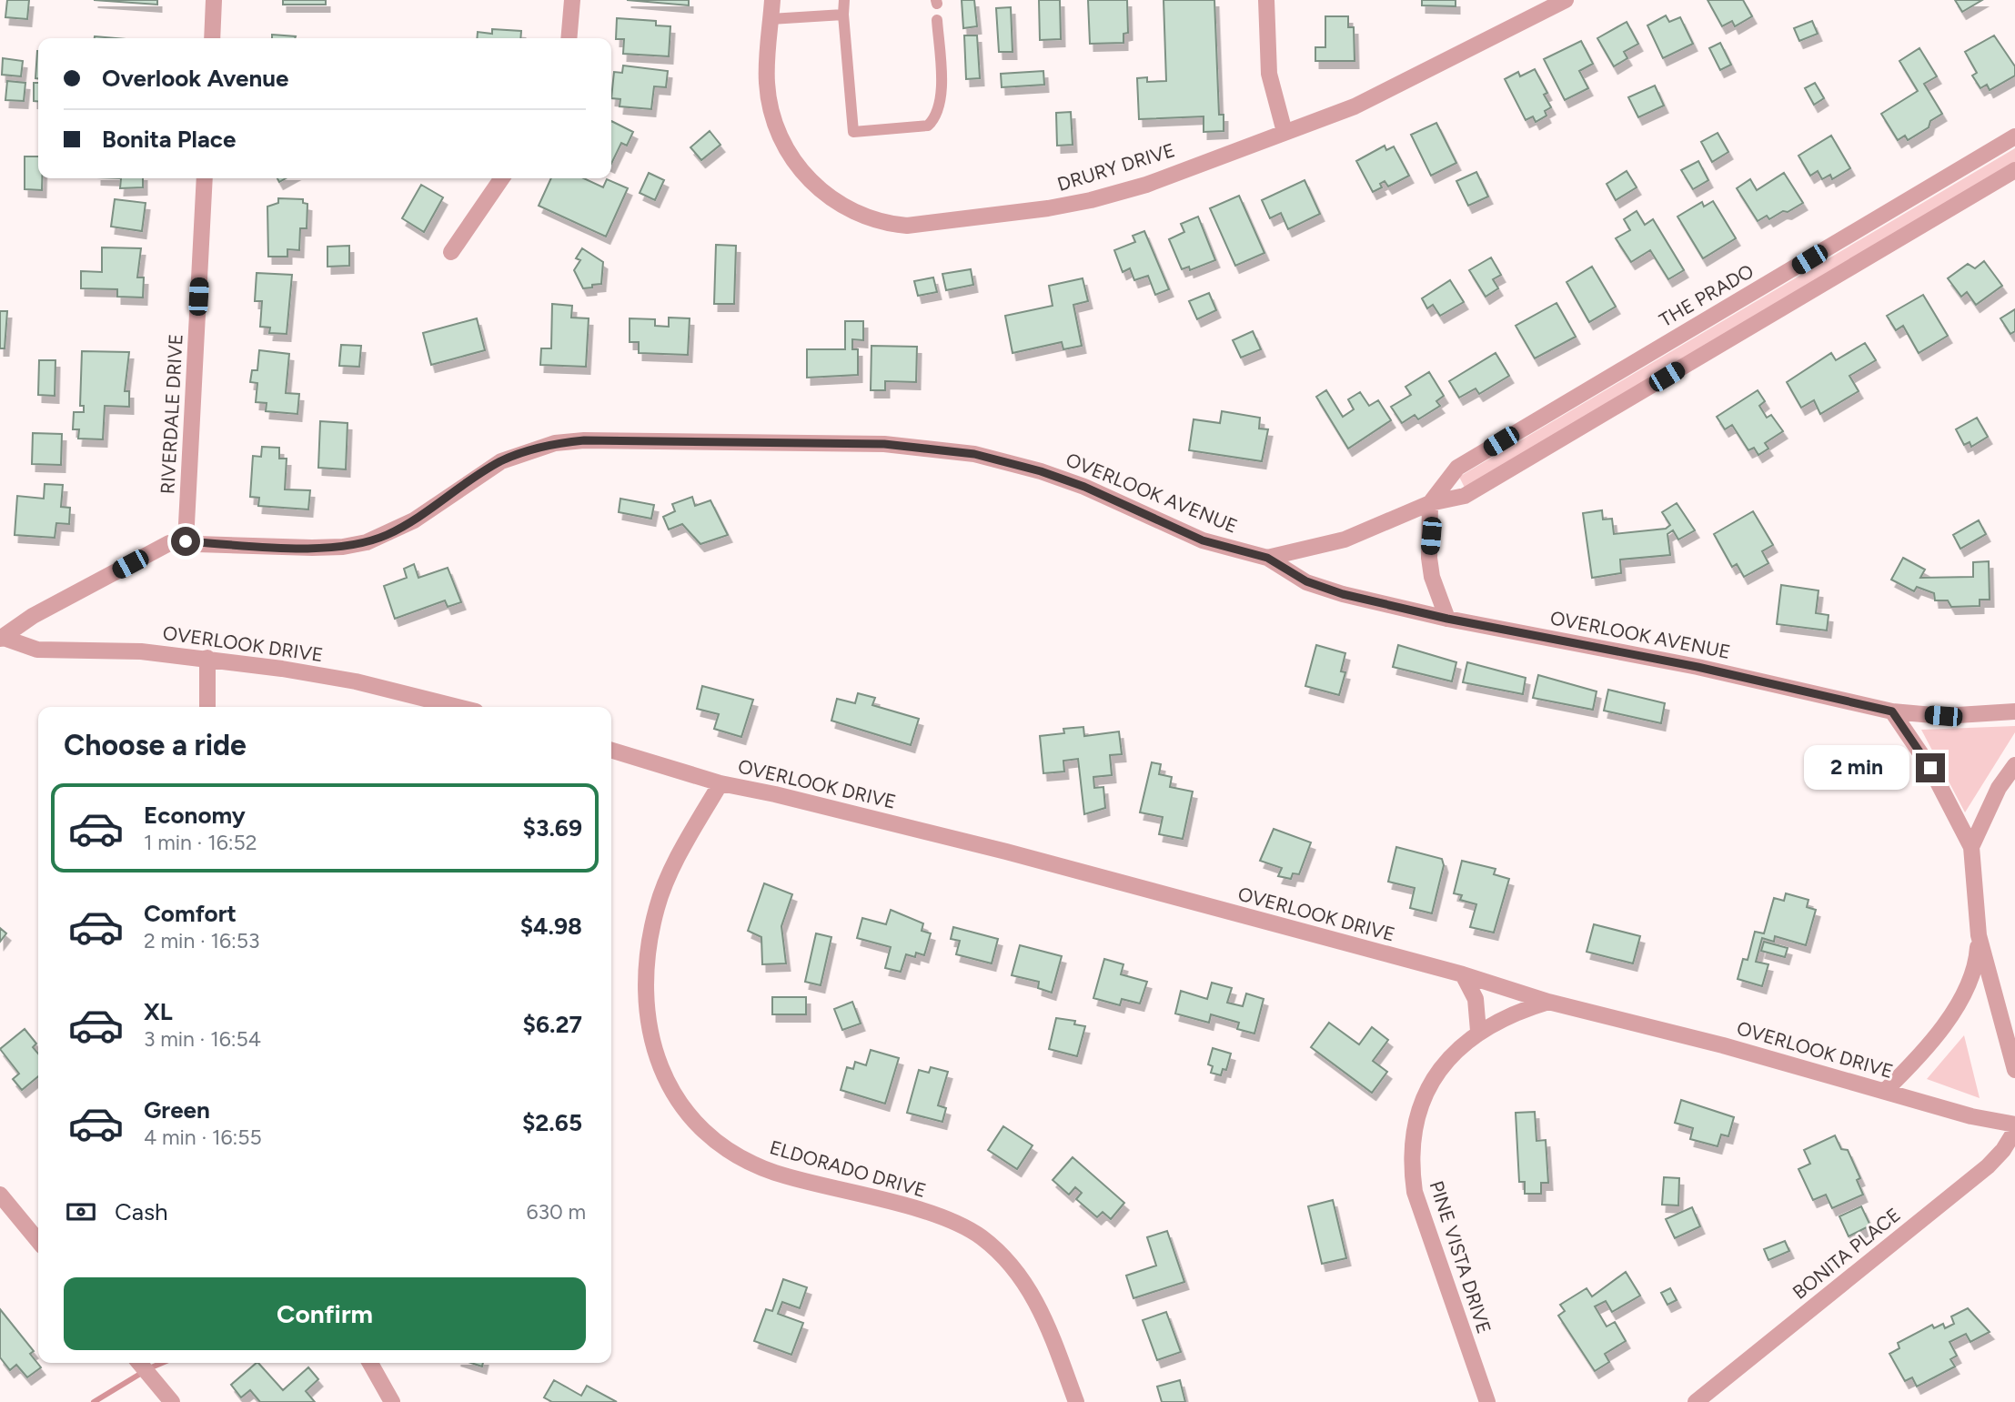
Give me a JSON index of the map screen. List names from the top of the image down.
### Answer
{
  "streets": {
    "street": [
      "DRURY DRIVE",
      "THE PRADO",
      "RIVERDALE DRIVE",
      "OVERLOOK AVENUE",
      "OVERLOOK DRIVE",
      "ELDORADO DRIVE",
      "BONITA PLACE",
      "PINE VISTA DRIVE"
    ]
  },
  "crossings": [
    ["THE PRADO", "OVERLOOK AVENUE"],
    ["RIVERDALE DRIVE", "OVERLOOK AVENUE"],
    ["OVERLOOK AVENUE", "OVERLOOK DRIVE"],
    ["OVERLOOK DRIVE", "ELDORADO DRIVE"],
    ["OVERLOOK DRIVE", "PINE VISTA DRIVE"]
  ],
  "page": {
    "banner": ["Overlook Avenue", "Bonita Place"],
    "heading": "Choose a ride",
    "bubble": "2 min",
    "list": [
      {
        "name": "Economy",
        "note": "1 min · 16:52",
        "value": "$3.69"
      },
      {
        "name": "Comfort",
        "note": "2 min · 16:53",
        "value": "$4.98"
      },
      {
        "name": "XL",
        "note": "3 min · 16:54",
        "value": "$6.27"
      },
      {
        "name": "Green",
        "note": "4 min · 16:55",
        "value": "$2.65"
      }
    ],
    "pay": ["Cash", "630 m"],
    "buttons": "Confirm"
  }
}
